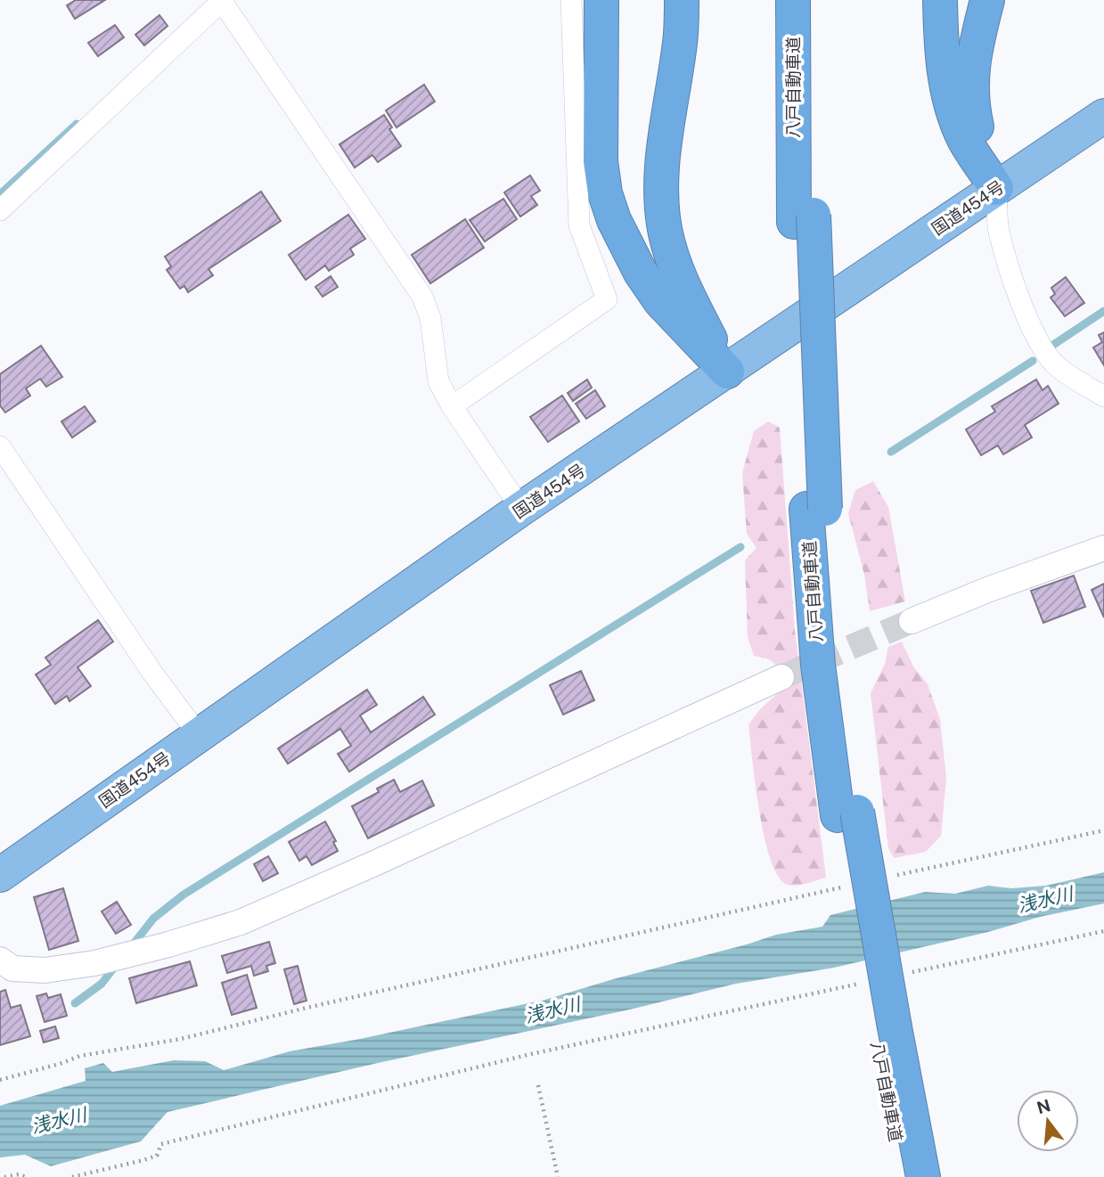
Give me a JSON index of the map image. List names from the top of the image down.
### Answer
{
  "streets": {
    "highway": ["八戸自動車道", "国道454号"]
  },
  "water": ["浅水川"],
  "north": "top"
}
